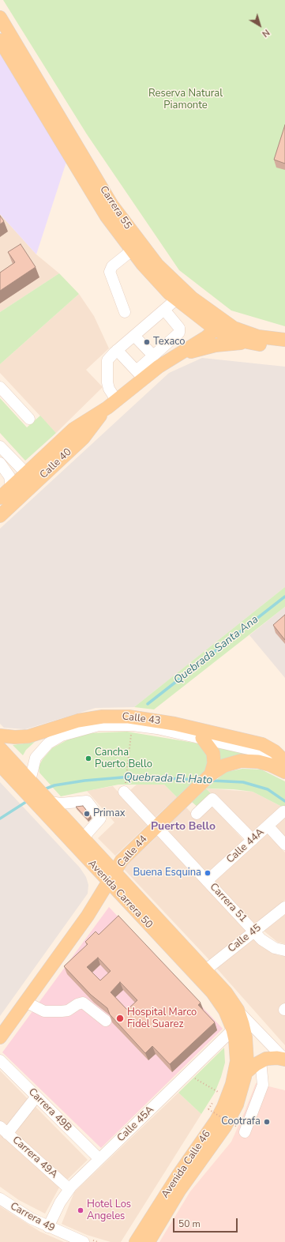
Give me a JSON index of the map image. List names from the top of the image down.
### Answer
{
  "streets": {
    "main road": [
      "Carrera 55",
      "Calle 40",
      "Calle 43",
      "Calle 44",
      "Avenida Carrera 50",
      "Avenida Calle 46"
    ],
    "street": [
      "Calle 44A",
      "Carrera 51",
      "Calle 45",
      "Carrera 49B",
      "Calle 45A",
      "Carrera 49A",
      "Carrera 49"
    ]
  },
  "crossings": [
    ["Carrera 55", "Calle 40"],
    ["Calle 43", "Avenida Carrera 50"],
    ["Calle 44A", "Carrera 51"],
    ["Calle 44", "Avenida Carrera 50"],
    ["Calle 44", "Carrera 51"],
    ["Avenida Carrera 50", "Calle 45"],
    ["Avenida Carrera 50", "Calle 45A"],
    ["Avenida Carrera 50", "Avenida Calle 46"],
    ["Carrera 51", "Calle 45"],
    ["Carrera 49B", "Calle 45A"],
    ["Calle 45A", "Carrera 49A"],
    ["Calle 45A", "Avenida Calle 46"],
    ["Calle 45A", "Carrera 49"]
  ],
  "districts": ["Puerto Bello"],
  "water": ["Quebrada Santa Ana", "Quebrada El Hato"],
  "parks": ["Reserva Natural Piamonte"],
  "places": [
    "Texaco",
    "Cancha Puerto Bello",
    "Primax",
    "Buena Esquina",
    "Hospital Marco Fidel Suarez",
    "Cootrafa",
    "Hotel Los Angeles"
  ],
  "scale_bar": "50 m",
  "north": "bottom right"
}
